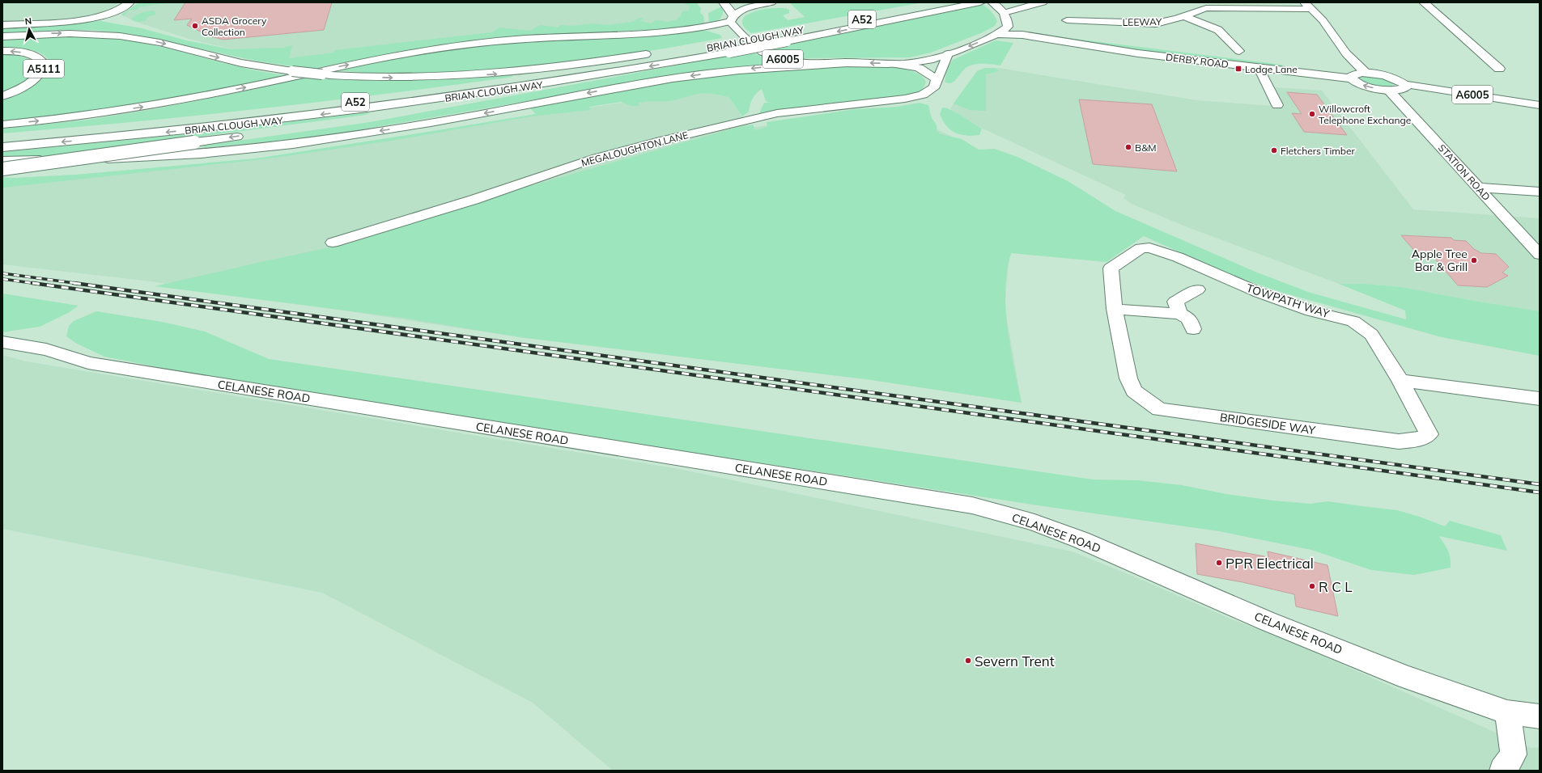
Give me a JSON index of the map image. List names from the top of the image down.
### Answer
{
  "streets": {
    "main road": [
      "A52",
      "LEEWAY",
      "BRIAN CLOUGH WAY",
      "A6005",
      "DERBY ROAD",
      "A5111",
      "MEGALOUGHTON LANE",
      "STATION ROAD",
      "TOWPATH WAY",
      "CELANESE ROAD",
      "BRIDGESIDE WAY"
    ]
  },
  "crossings": [
    ["A6005", "DERBY ROAD"],
    ["A6005", "MEGALOUGHTON LANE"],
    ["TOWPATH WAY", "BRIDGESIDE WAY"]
  ],
  "places": {
    "other": [
      "ASDA Grocery Collection",
      "Willowcroft Telephone Exchange",
      "B&M",
      "Fletchers Timber",
      "Apple Tree Bar & Grill",
      "PPR Electrical",
      "R C L",
      "Severn Trent"
    ],
    "transit": ["Lodge Lane"]
  },
  "north": "top"
}
